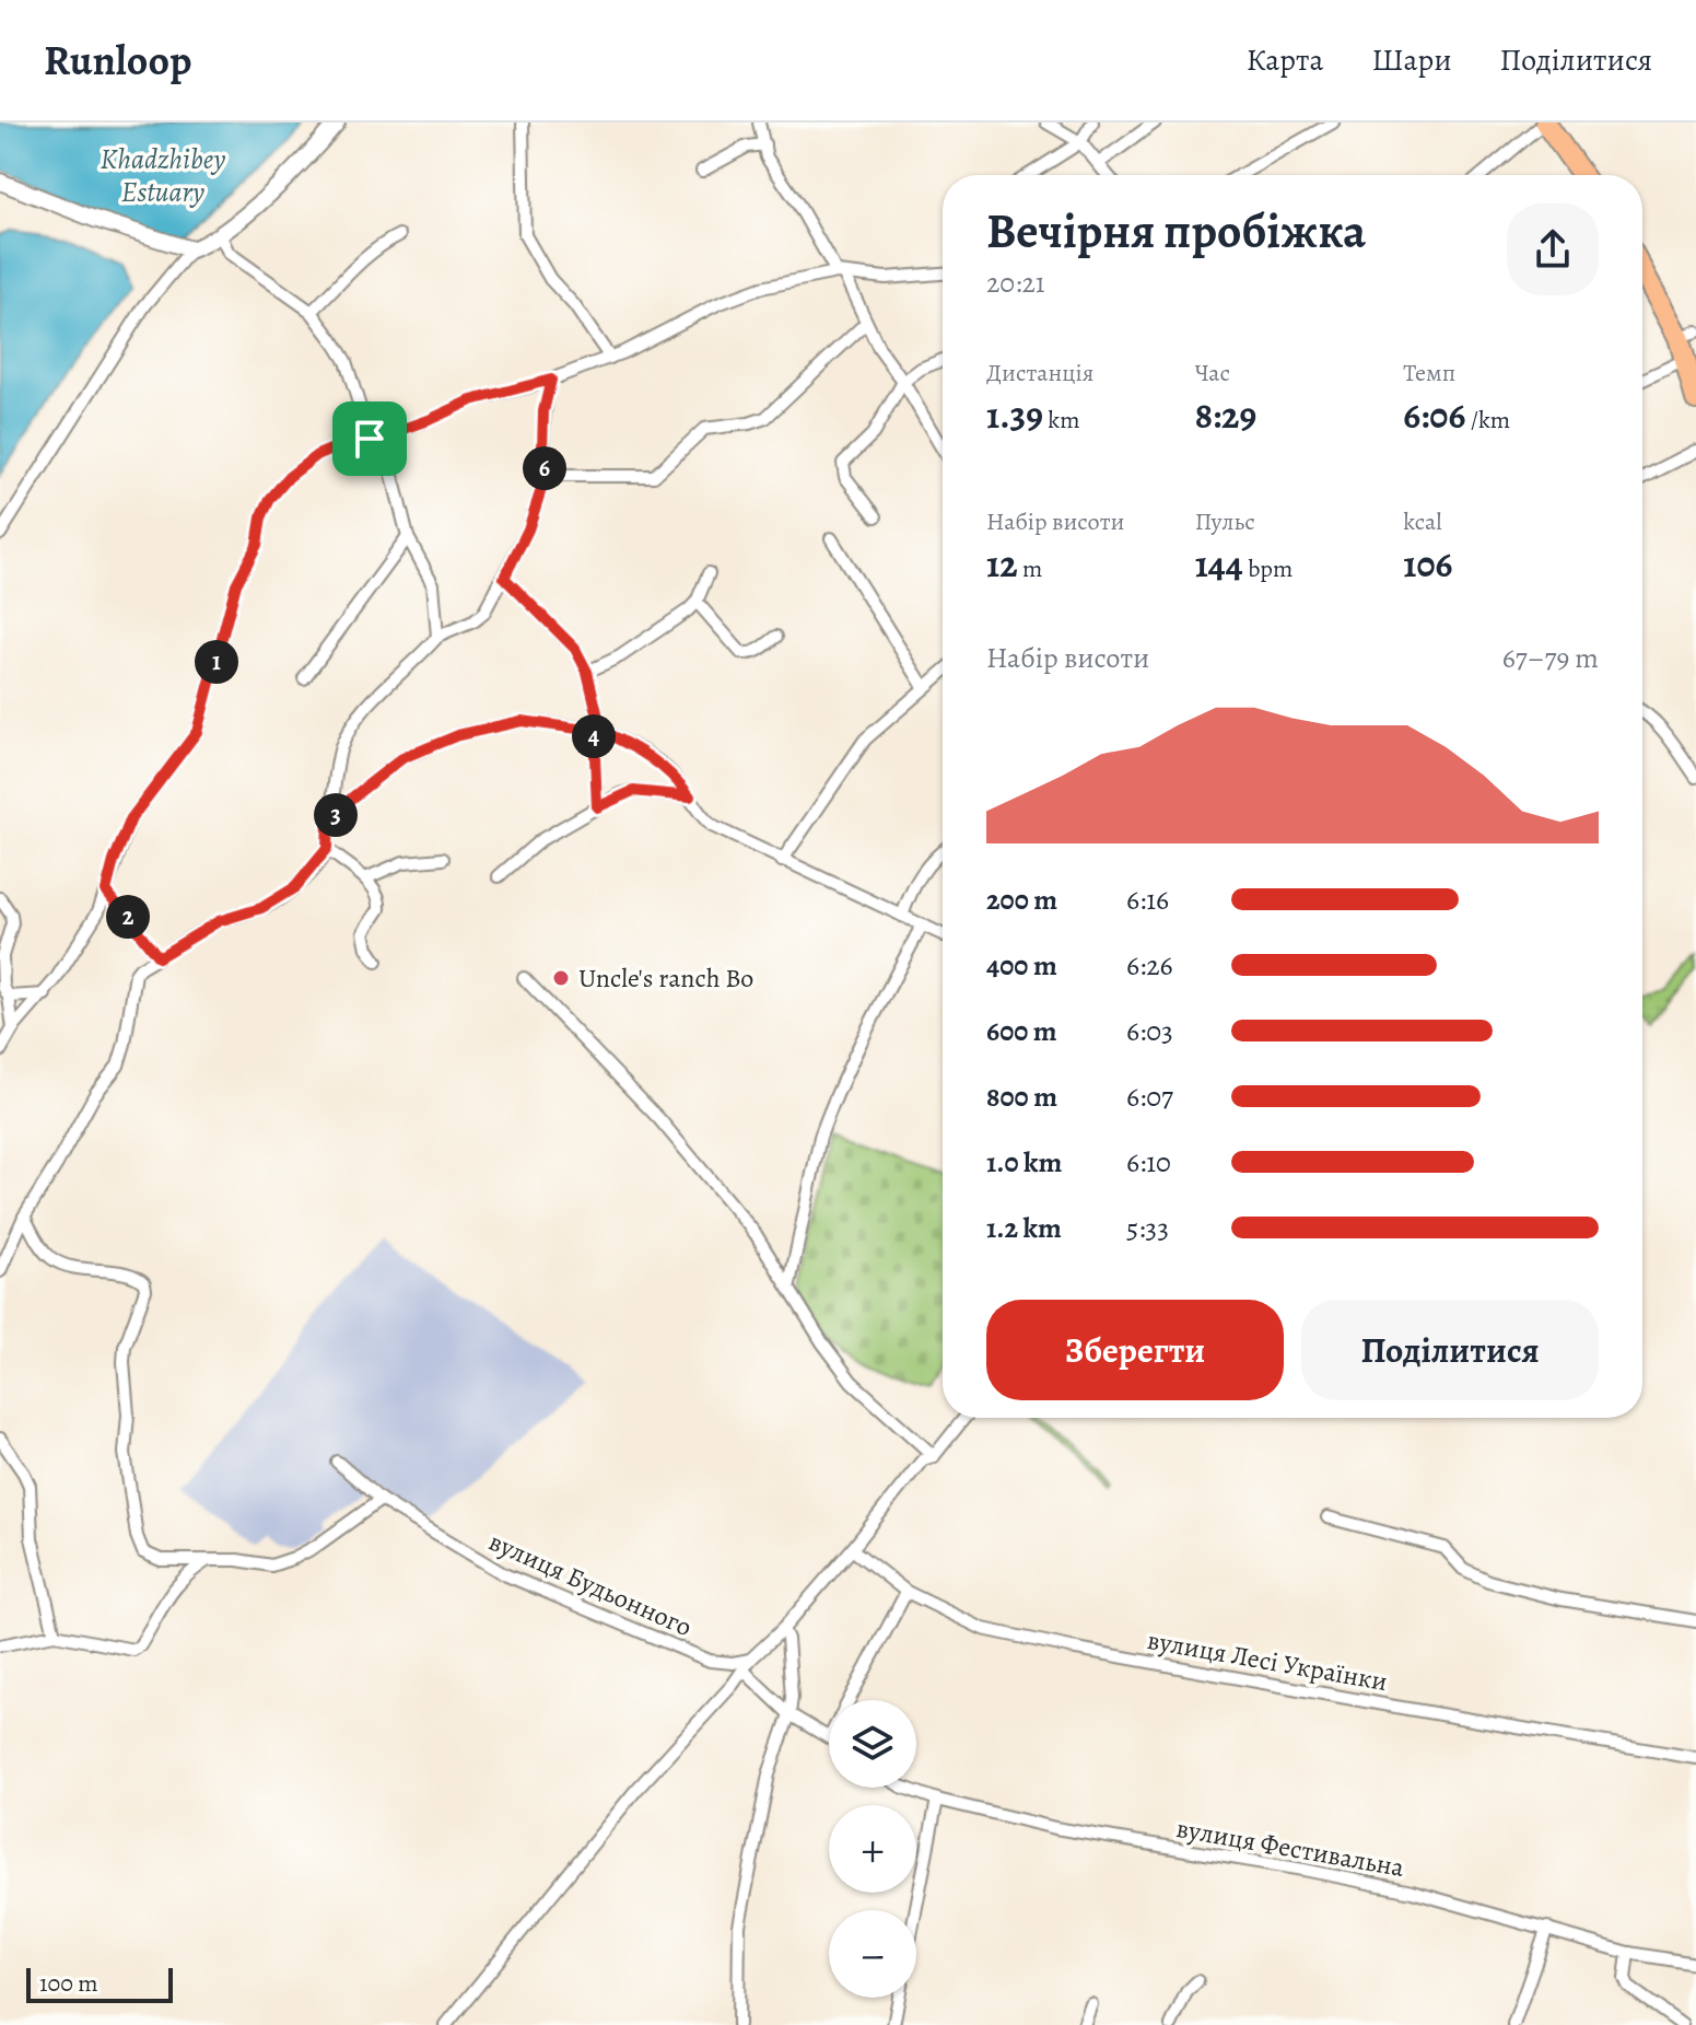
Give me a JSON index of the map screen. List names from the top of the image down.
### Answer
{
  "streets": {
    "street": ["вулиця Будьонного", "вулиця Лесі Українки", "вулиця Фестивальна"]
  },
  "water": ["Khadzhibey Estuary"],
  "places": ["Uncle's ranch Bo"],
  "scale_bar": "100 m",
  "page": {
    "header": "Runloop",
    "nav": ["Карта", "Шари", "Поділитися"],
    "heading": ["Вечірня пробіжка", "20:21"],
    "stats": [
      ["Дистанція", "1.39 km"],
      ["Час", "8:29"],
      ["Темп", "6:06 /km"],
      ["Набір висоти", "12 m"],
      ["Пульс", "144 bpm"],
      ["kcal", "106"]
    ],
    "pins": [
      "6",
      "1",
      "4",
      "3",
      "2"
    ],
    "chart": ["Набір висоти", "67–79 m"],
    "list": [
      {
        "name": "200 m",
        "note": "6:16"
      },
      {
        "name": "400 m",
        "note": "6:26"
      },
      {
        "name": "600 m",
        "note": "6:03"
      },
      {
        "name": "800 m",
        "note": "6:07"
      },
      {
        "name": "1.0 km",
        "note": "6:10"
      },
      {
        "name": "1.2 km",
        "note": "5:33"
      }
    ],
    "buttons": ["Зберегти", "Поділитися"],
    "map_buttons": ["+", "−"],
    "scale": "100 m"
  }
}
